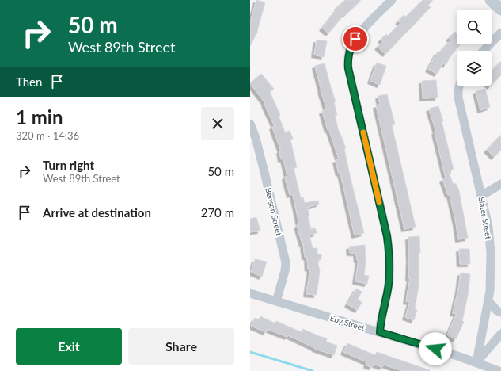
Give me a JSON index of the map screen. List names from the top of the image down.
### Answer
{
  "streets": {
    "street": ["Benson Street", "Slater Street", "Eby Street"]
  },
  "crossings": [
    ["Benson Street", "Eby Street"],
    ["Slater Street", "Eby Street"]
  ],
  "page": {
    "turn": ["50 m", "West 89th Street"],
    "then": "Then",
    "heading": ["1 min", "320 m · 14:36"],
    "list": [
      {
        "name": "Turn right",
        "note": "West 89th Street",
        "value": "50 m"
      },
      {
        "name": "Arrive at destination",
        "value": "270 m"
      }
    ],
    "buttons": ["Exit", "Share"]
  }
}
